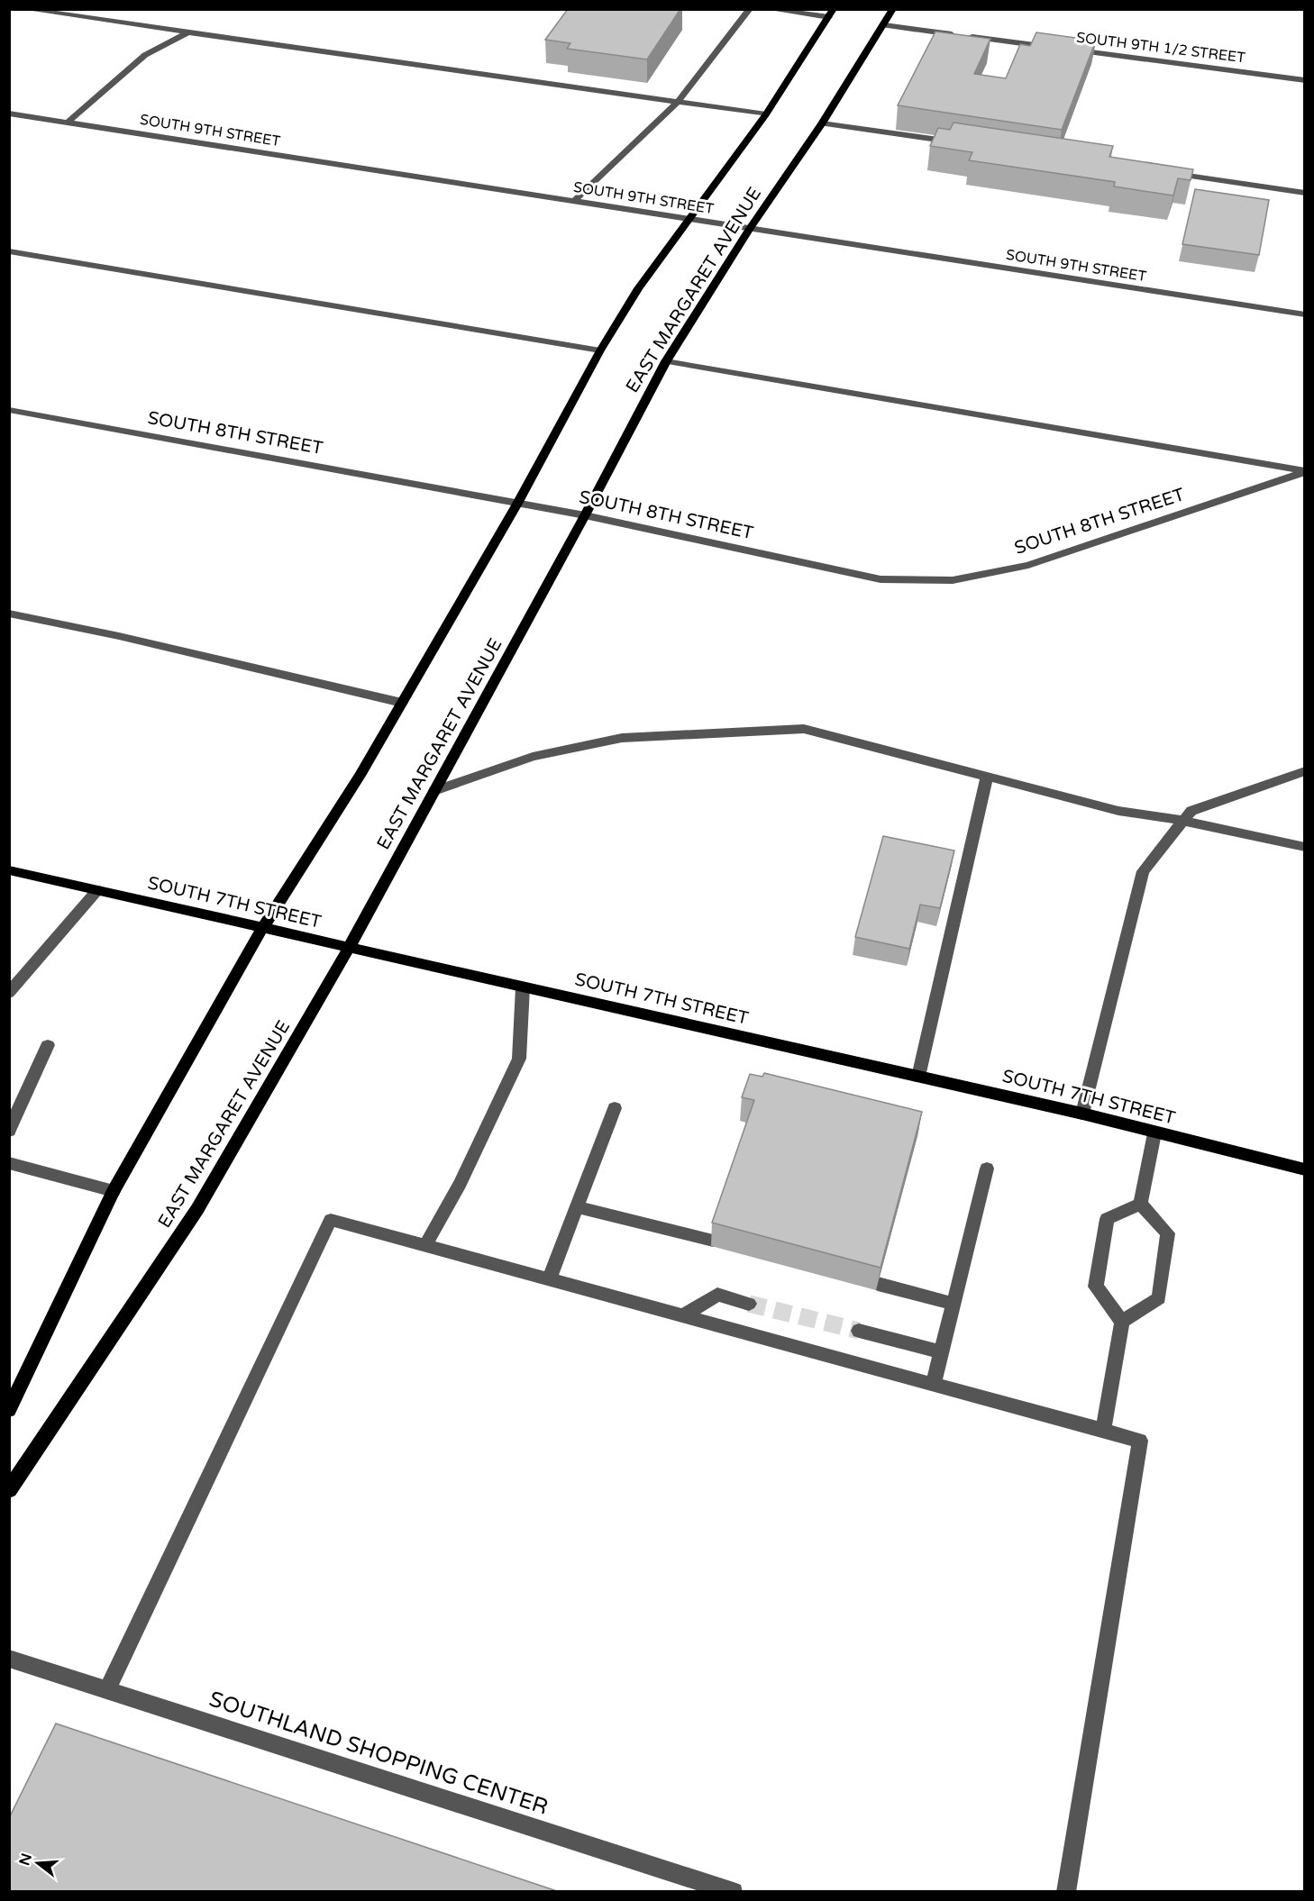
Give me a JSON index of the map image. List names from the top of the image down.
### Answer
{
  "streets": {
    "main road": ["EAST MARGARET AVENUE", "SOUTH 7TH STREET"],
    "street": [
      "SOUTH 9TH 1/2 STREET",
      "SOUTH 9TH STREET",
      "SOUTH 8TH STREET",
      "SOUTHLAND SHOPPING CENTER"
    ]
  },
  "crossings": [
    ["SOUTH 9TH 1/2 STREET", "EAST MARGARET AVENUE"],
    ["SOUTH 9TH STREET", "EAST MARGARET AVENUE"],
    ["EAST MARGARET AVENUE", "SOUTH 8TH STREET"],
    ["EAST MARGARET AVENUE", "SOUTH 7TH STREET"]
  ],
  "north": "left"
}
